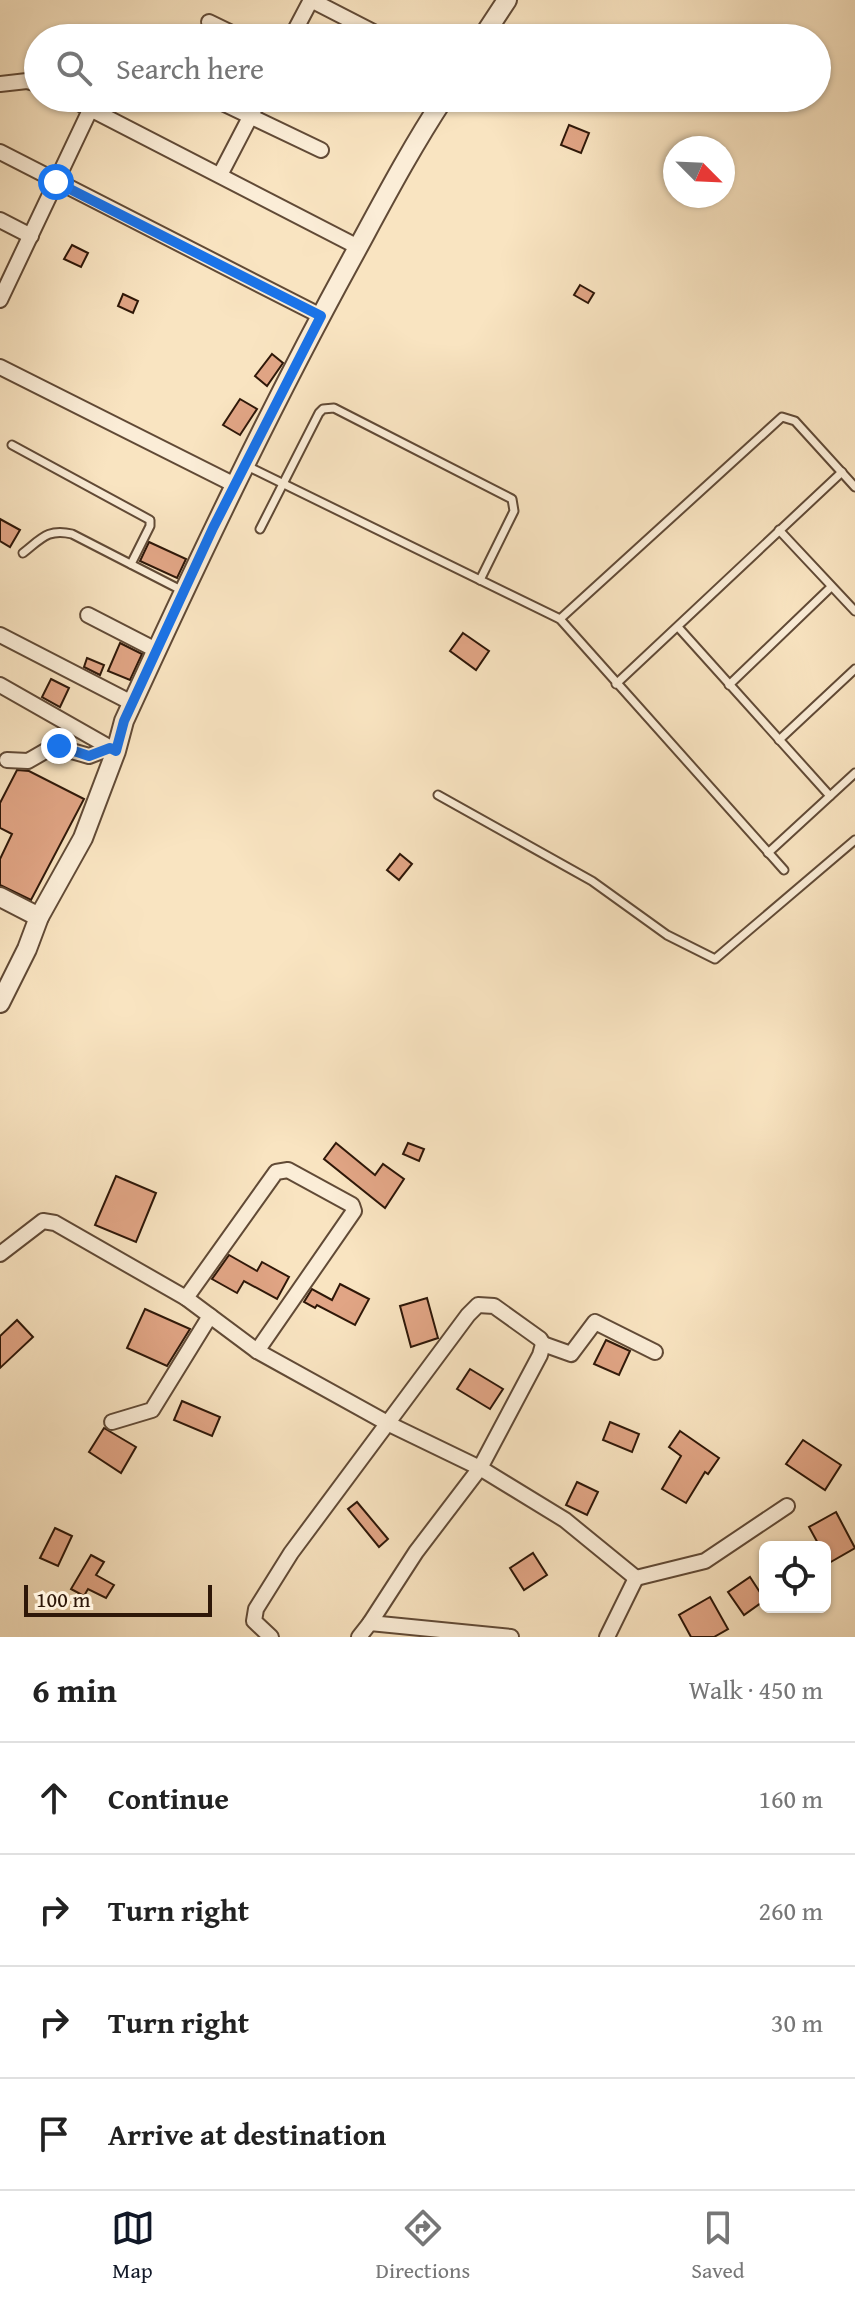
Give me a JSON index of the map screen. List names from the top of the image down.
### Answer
{
  "scale_bar": "100 m",
  "north": "bottom right",
  "page": {
    "search": "Search here",
    "scale": "100 m",
    "heading": ["6 min", "Walk · 450 m"],
    "list": [
      ["Continue", "160 m"],
      ["Turn right", "260 m"],
      ["Turn right", "30 m"],
      "Arrive at destination"
    ],
    "nav": ["Map", "Directions", "Saved"]
  }
}
